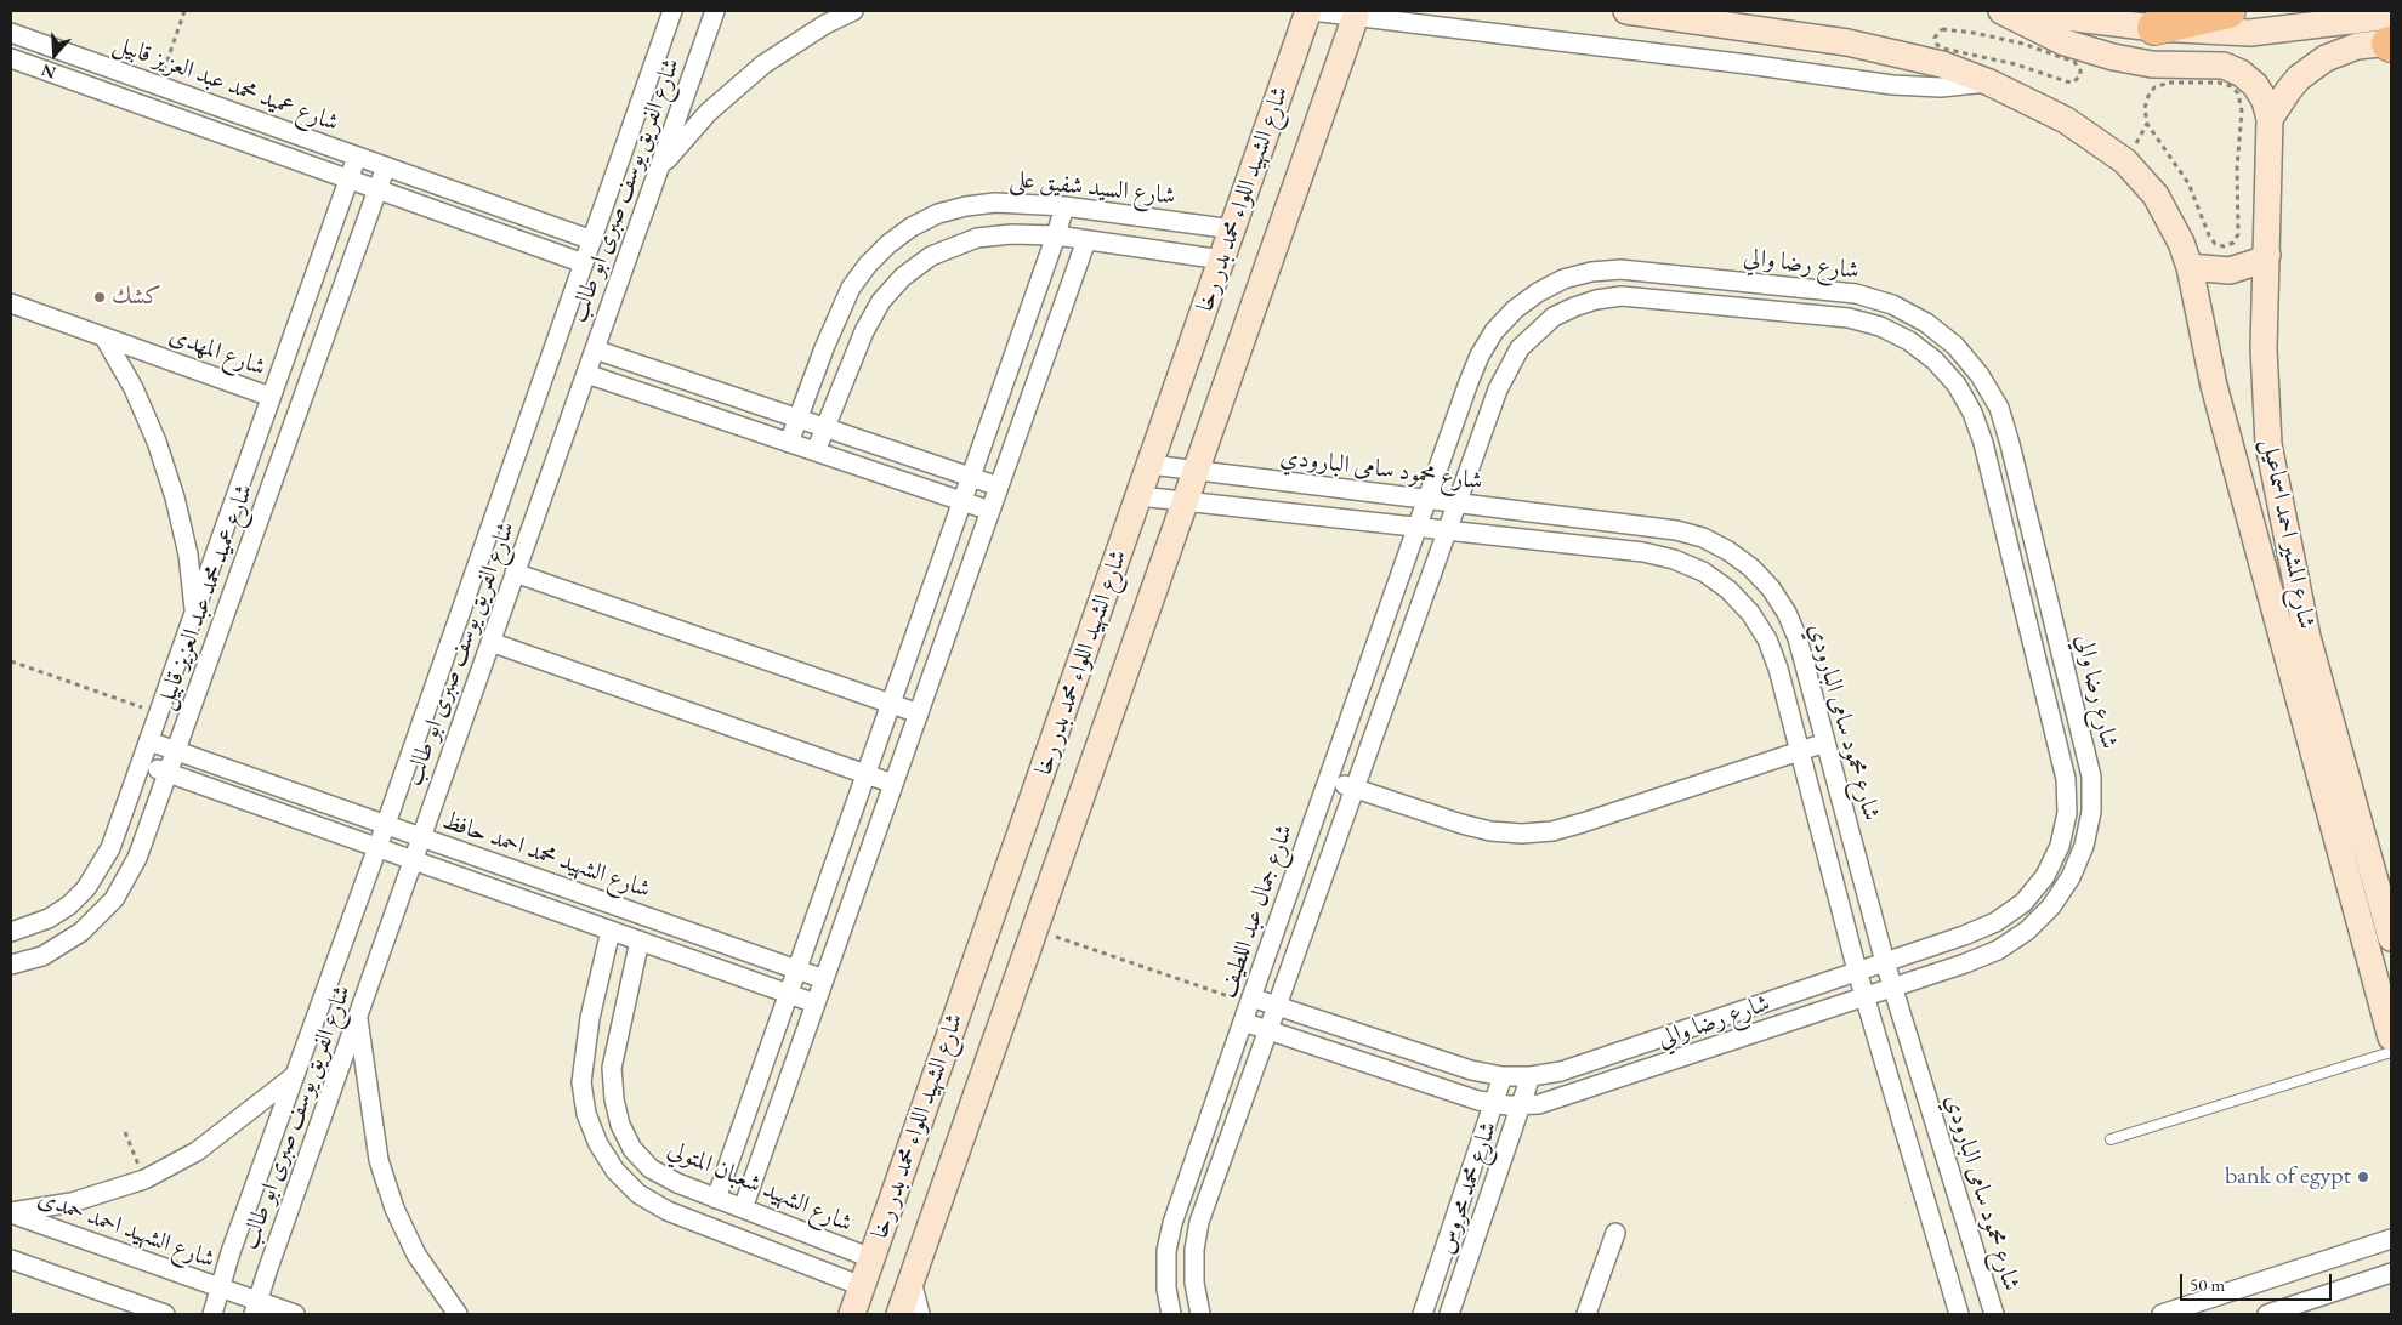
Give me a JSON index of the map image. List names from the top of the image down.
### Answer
{
  "streets": {
    "street": [
      "شارع عميد محمد عبد العزيز قابيل",
      "شارع السيد شفيق على",
      "شارع الفريق يوسف صبرى ابو طالب",
      "شارع الشهيد اللواء محمد بدر رخا",
      "شارع رضا والي",
      "شارع المهدى",
      "شارع محمود سامى البارودي",
      "شارع المشير احمد اسماعيل",
      "شارع الشهيد محمد احمد حافظ",
      "شارع جمال عبد اللطيف",
      "شارع الشهيد شعبان المتولي",
      "شارع محمد محروس",
      "شارع الشهيد احمد حمدى"
    ]
  },
  "crossings": [
    ["شارع عميد محمد عبد العزيز قابيل", "شارع الفريق يوسف صبرى ابو طالب"],
    ["شارع عميد محمد عبد العزيز قابيل", "شارع المهدى"],
    ["شارع عميد محمد عبد العزيز قابيل", "شارع الشهيد محمد احمد حافظ"],
    ["شارع السيد شفيق على", "شارع الشهيد اللواء محمد بدر رخا"],
    ["شارع الفريق يوسف صبرى ابو طالب", "شارع الشهيد محمد احمد حافظ"],
    ["شارع الفريق يوسف صبرى ابو طالب", "شارع الشهيد احمد حمدى"],
    ["شارع الشهيد اللواء محمد بدر رخا", "شارع محمود سامى البارودي"],
    ["شارع الشهيد اللواء محمد بدر رخا", "شارع الشهيد شعبان المتولي"],
    ["شارع رضا والي", "شارع محمود سامى البارودي"],
    ["شارع رضا والي", "شارع جمال عبد اللطيف"],
    ["شارع رضا والي", "شارع محمد محروس"],
    ["شارع محمود سامى البارودي", "شارع جمال عبد اللطيف"],
    ["شارع الشهيد محمد احمد حافظ", "شارع الشهيد شعبان المتولي"]
  ],
  "places": ["كشك", "bank of egypt"],
  "scale_bar": "50 m",
  "north": "bottom"
}
